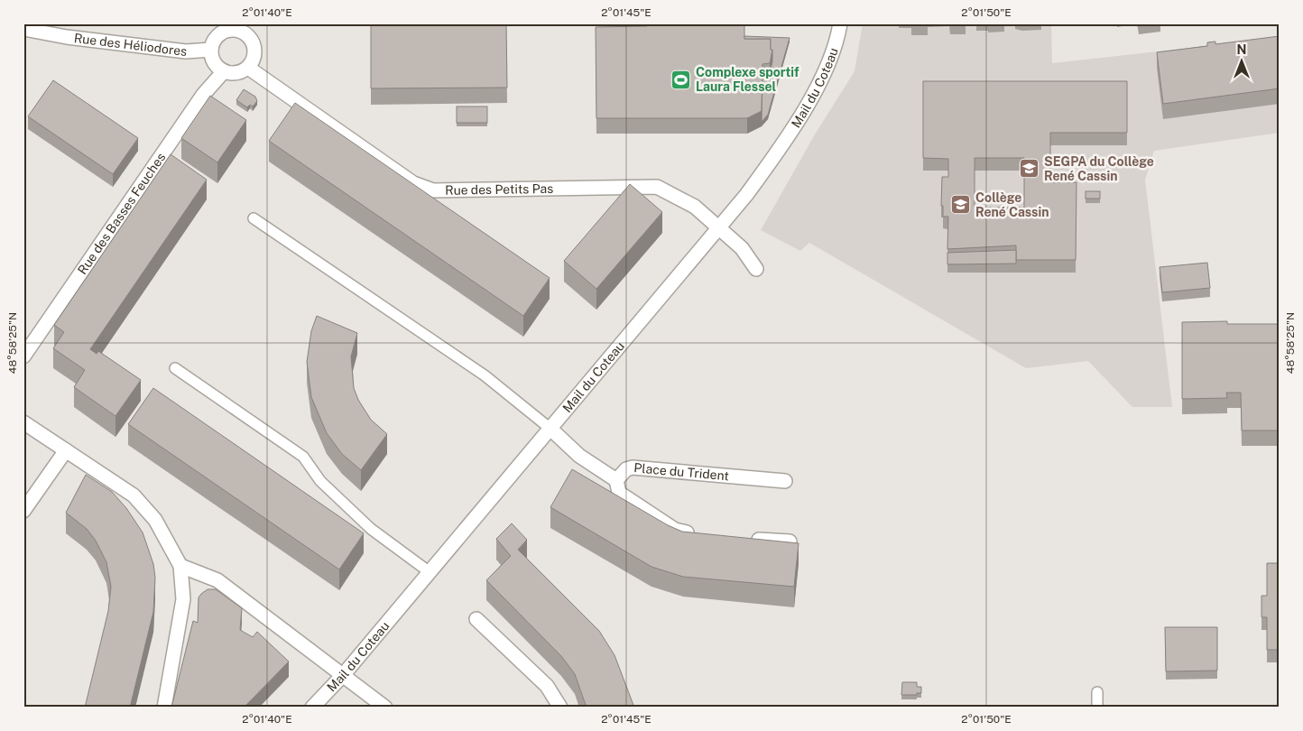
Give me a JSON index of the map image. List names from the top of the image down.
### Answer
{
  "streets": {
    "street": [
      "Rue des Héliodores",
      "Mail du Coteau",
      "Rue des Petits Pas",
      "Rue des Basses Feuches",
      "Place du Trident"
    ]
  },
  "crossings": [
    ["Rue des Héliodores", "Rue des Petits Pas"],
    ["Rue des Héliodores", "Rue des Basses Feuches"],
    ["Mail du Coteau", "Rue des Petits Pas"],
    ["Rue des Petits Pas", "Rue des Basses Feuches"]
  ],
  "places": {
    "sports": ["Complexe sportif Laura Flessel"],
    "school or university": ["SEGPA du Collège René Cassin", "Collège René Cassin"]
  },
  "north": "top",
  "coordinates": [
    "2°01'40\"E",
    "2°01'45\"E",
    "2°01'50\"E",
    "48°58'25\"N"
  ]
}
